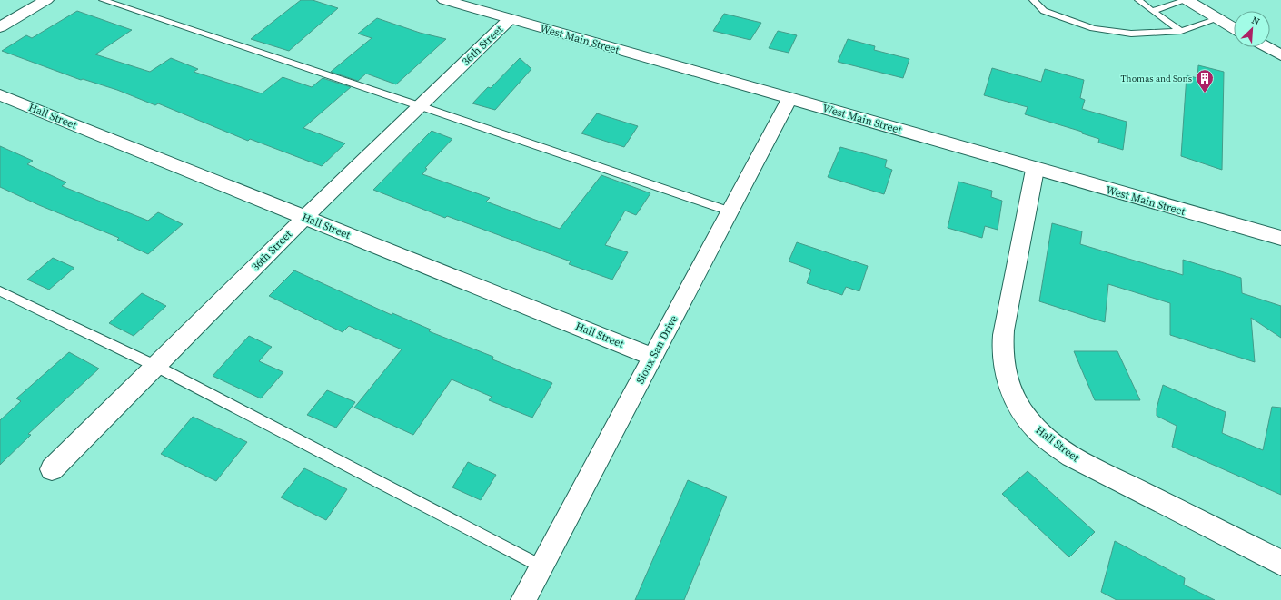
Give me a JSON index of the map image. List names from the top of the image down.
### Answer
{
  "streets": {
    "street": [
      "West Main Street",
      "36th Street",
      "Hall Street",
      "Sioux San Drive"
    ]
  },
  "crossings": [
    ["West Main Street", "36th Street"],
    ["West Main Street", "Hall Street"],
    ["West Main Street", "Sioux San Drive"],
    ["36th Street", "Hall Street"],
    ["Hall Street", "Sioux San Drive"]
  ],
  "places": {
    "building": ["Thomas and Sons"]
  },
  "north": "top right"
}
